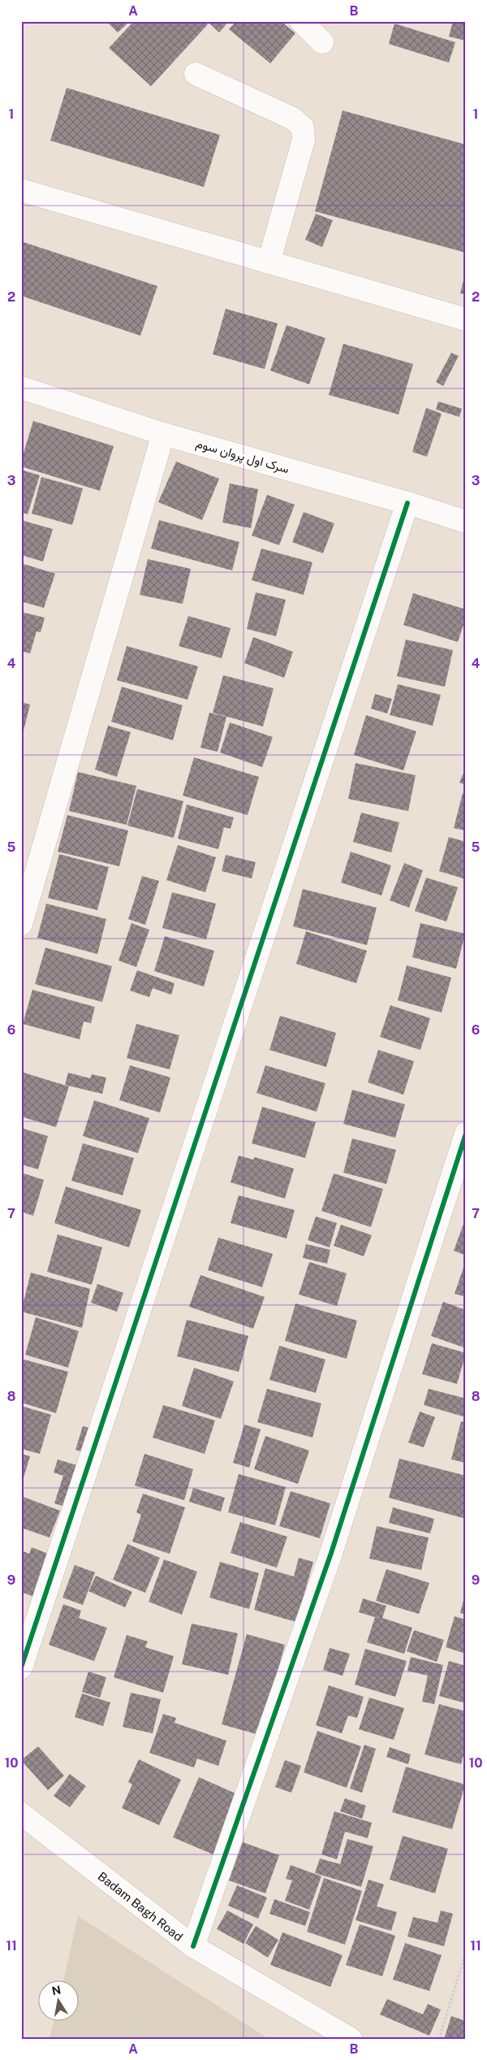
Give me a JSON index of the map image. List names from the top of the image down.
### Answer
{
  "streets": {
    "street": ["سرک اول پروان سوم", "Badam Bagh Road"]
  },
  "north": "top",
  "grid": {
    "columns": ["A", "B"],
    "rows": [
      "1",
      "2",
      "3",
      "4",
      "5",
      "6",
      "7",
      "8",
      "9",
      "10",
      "11"
    ]
  }
}
